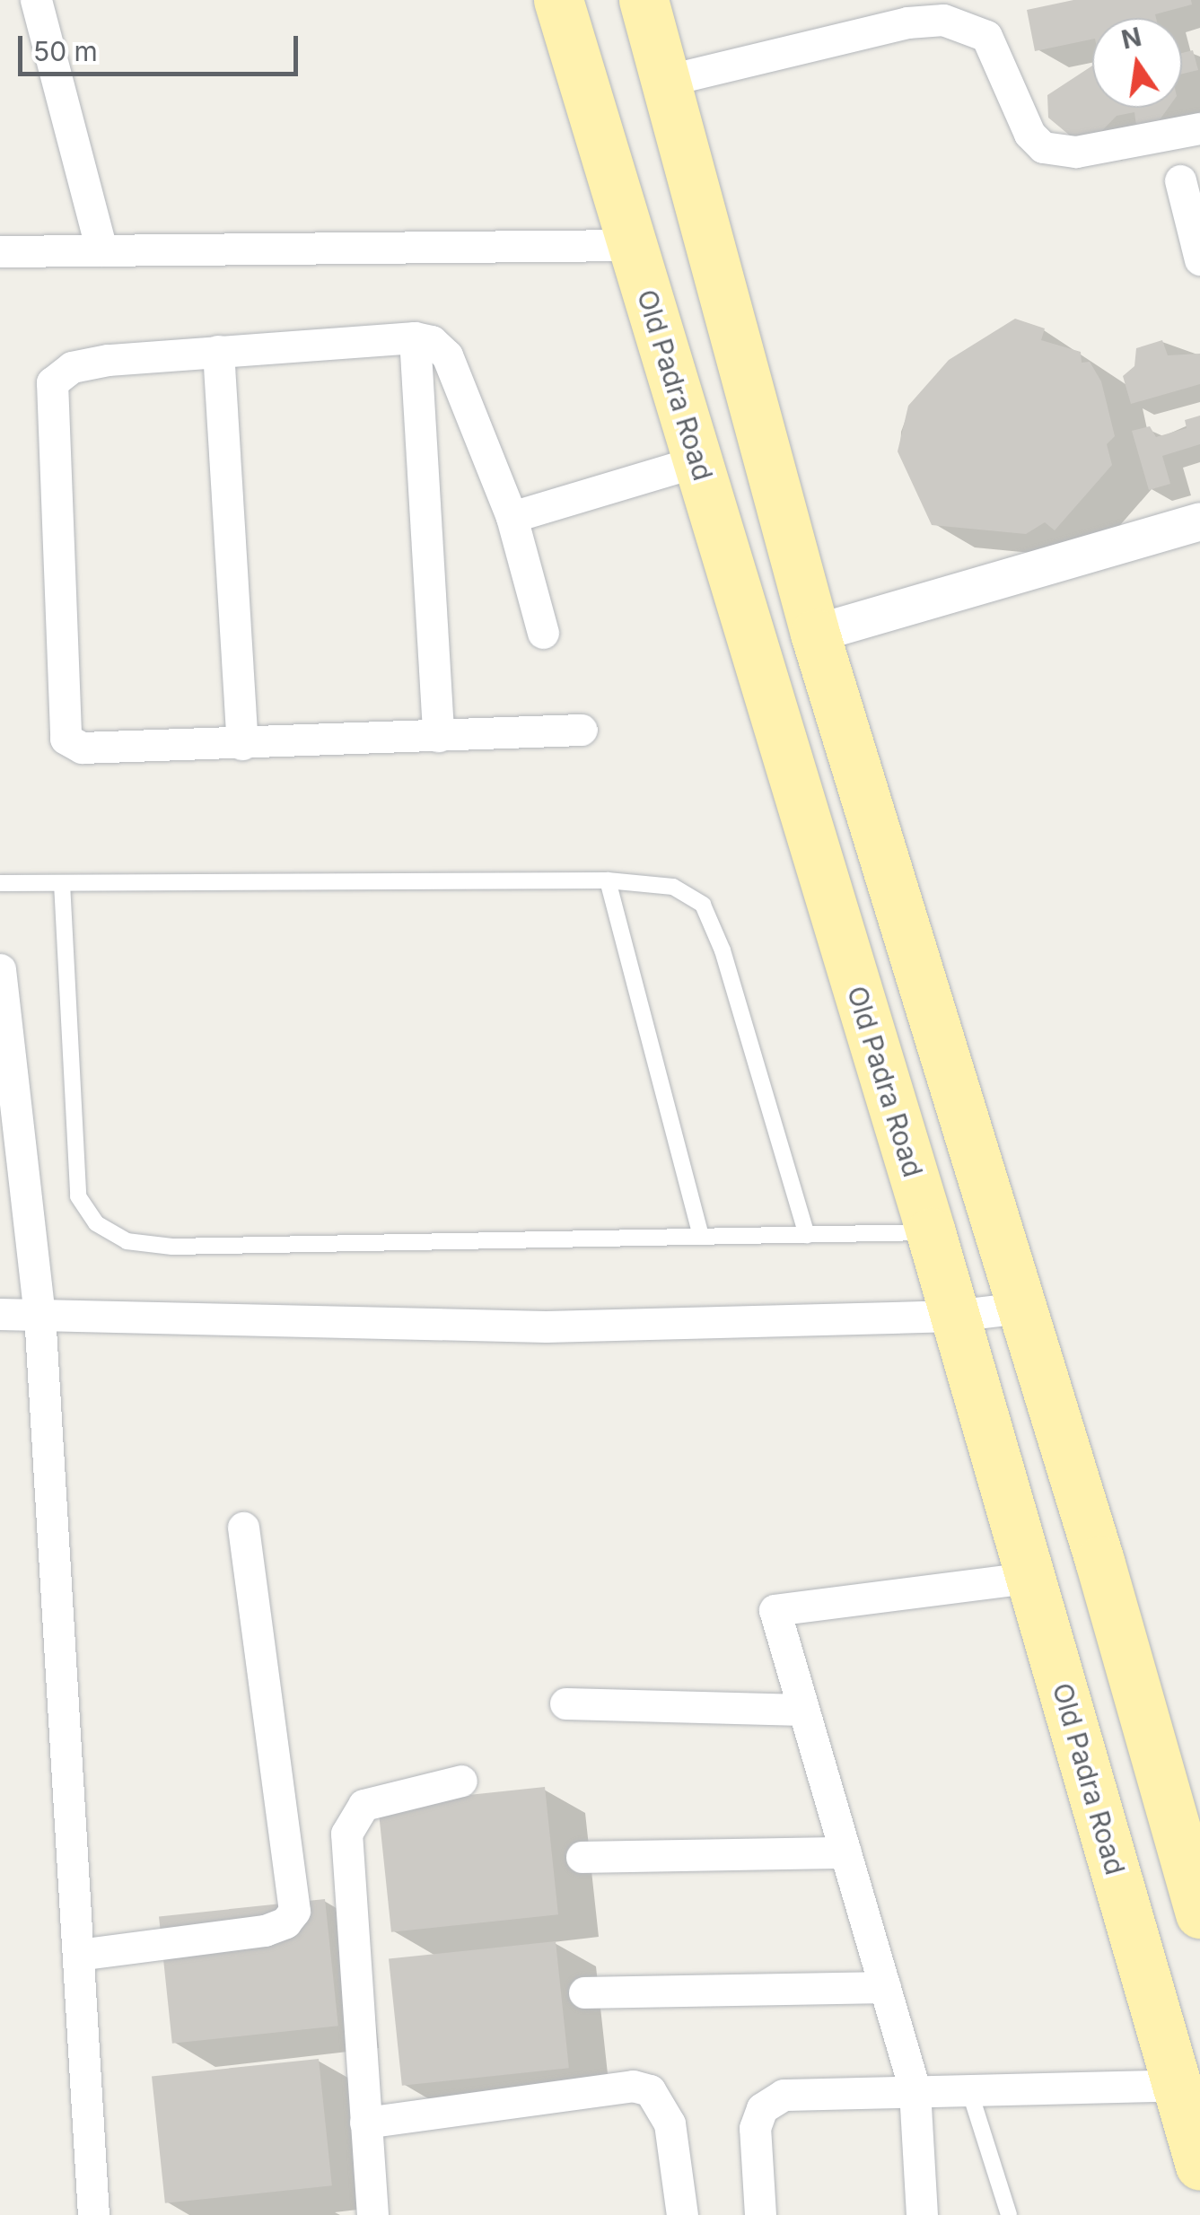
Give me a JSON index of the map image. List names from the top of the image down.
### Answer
{
  "streets": {
    "main road": ["Old Padra Road"]
  },
  "scale_bar": "50 m",
  "north": "top"
}
